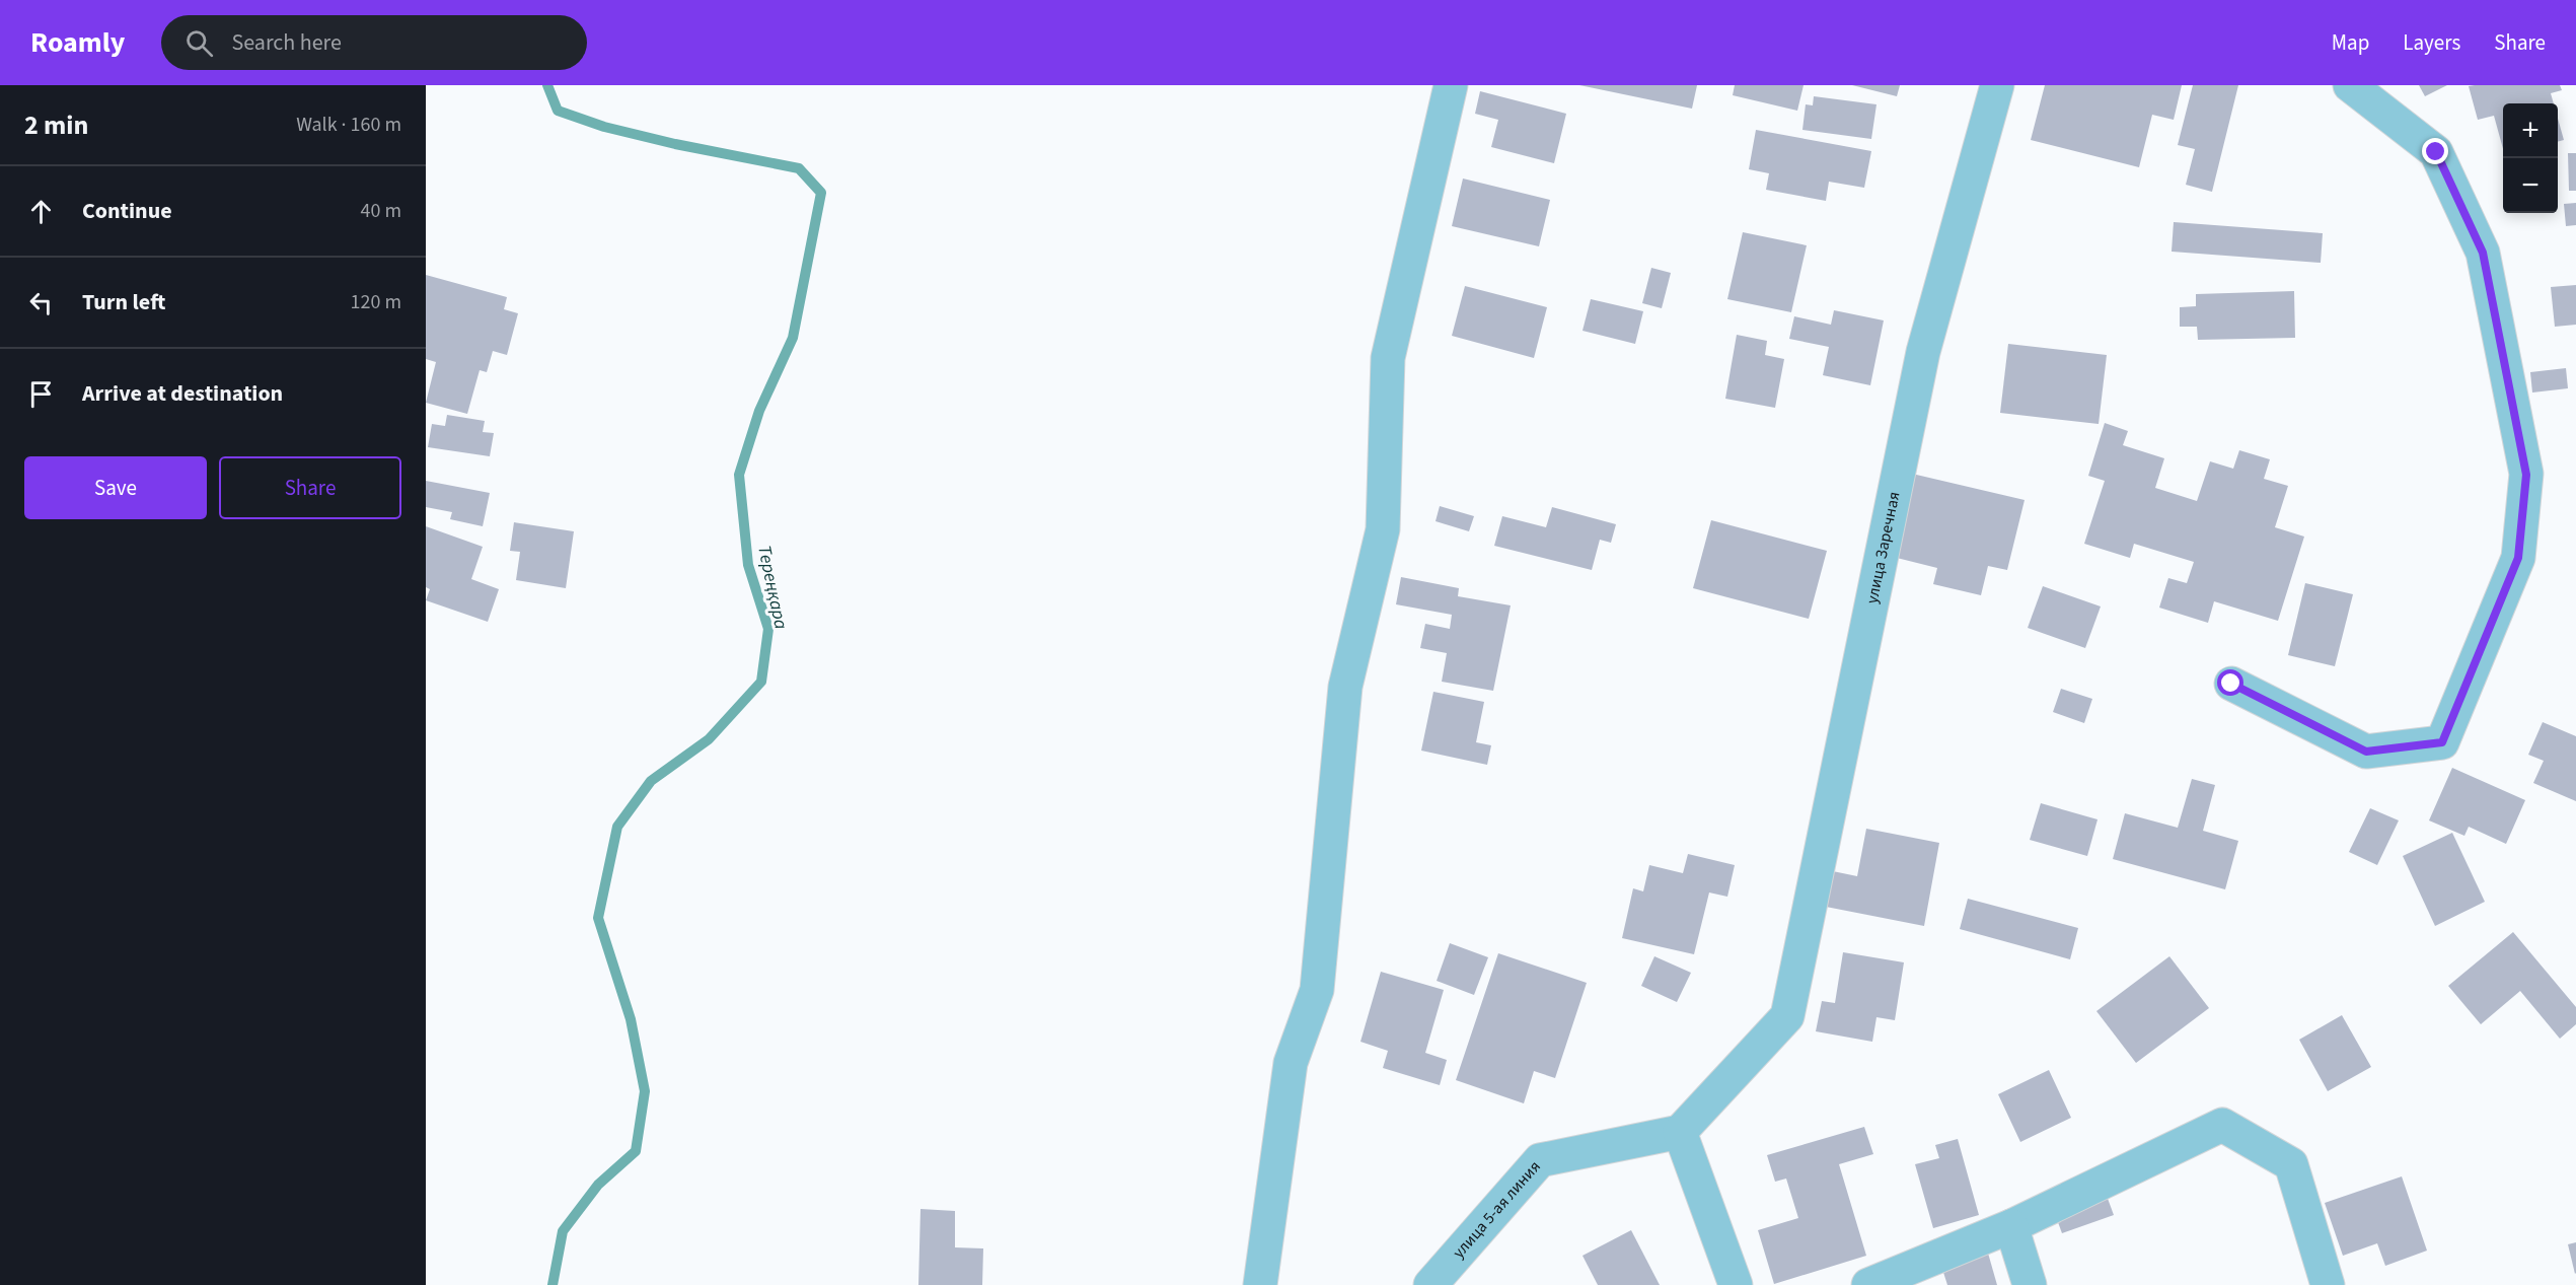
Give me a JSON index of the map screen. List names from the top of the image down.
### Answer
{
  "streets": {
    "street": ["улица Заречная", "улица 5-ая линия"]
  },
  "crossings": [
    ["улица Заречная", "улица 5-ая линия"]
  ],
  "water": ["Тереңқара"],
  "page": {
    "header": "Roamly",
    "search": "Search here",
    "nav": ["Map", "Layers", "Share"],
    "heading": ["2 min", "Walk · 160 m"],
    "map_buttons": ["+", "−"],
    "list": [
      ["Continue", "40 m"],
      ["Turn left", "120 m"],
      "Arrive at destination"
    ],
    "buttons": ["Save", "Share"]
  }
}
